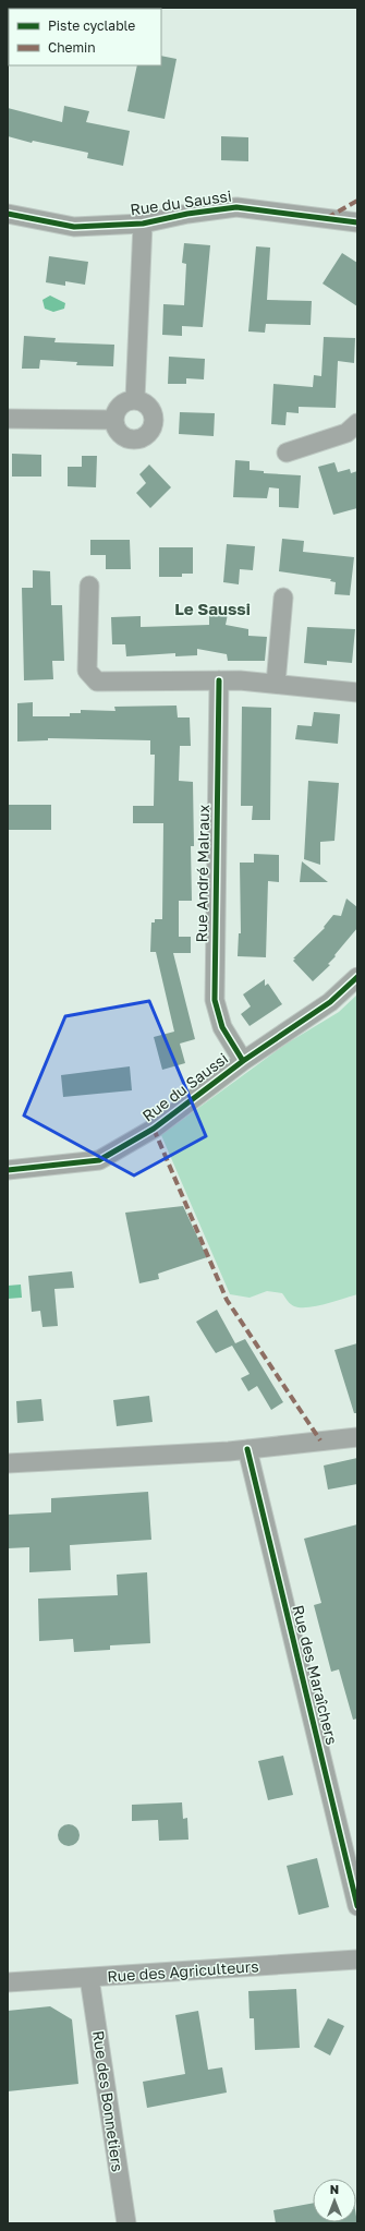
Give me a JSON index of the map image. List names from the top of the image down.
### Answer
{
  "streets": {
    "street": [
      "Rue du Saussi",
      "Rue André Malraux",
      "Rue des Maraîchers",
      "Rue des Agriculteurs",
      "Rue des Bonnetiers"
    ]
  },
  "crossings": [
    ["Rue du Saussi", "Rue André Malraux"],
    ["Rue des Agriculteurs", "Rue des Bonnetiers"]
  ],
  "districts": ["Le Saussi"],
  "legend": ["Piste cyclable", "Chemin"],
  "north": "top"
}
